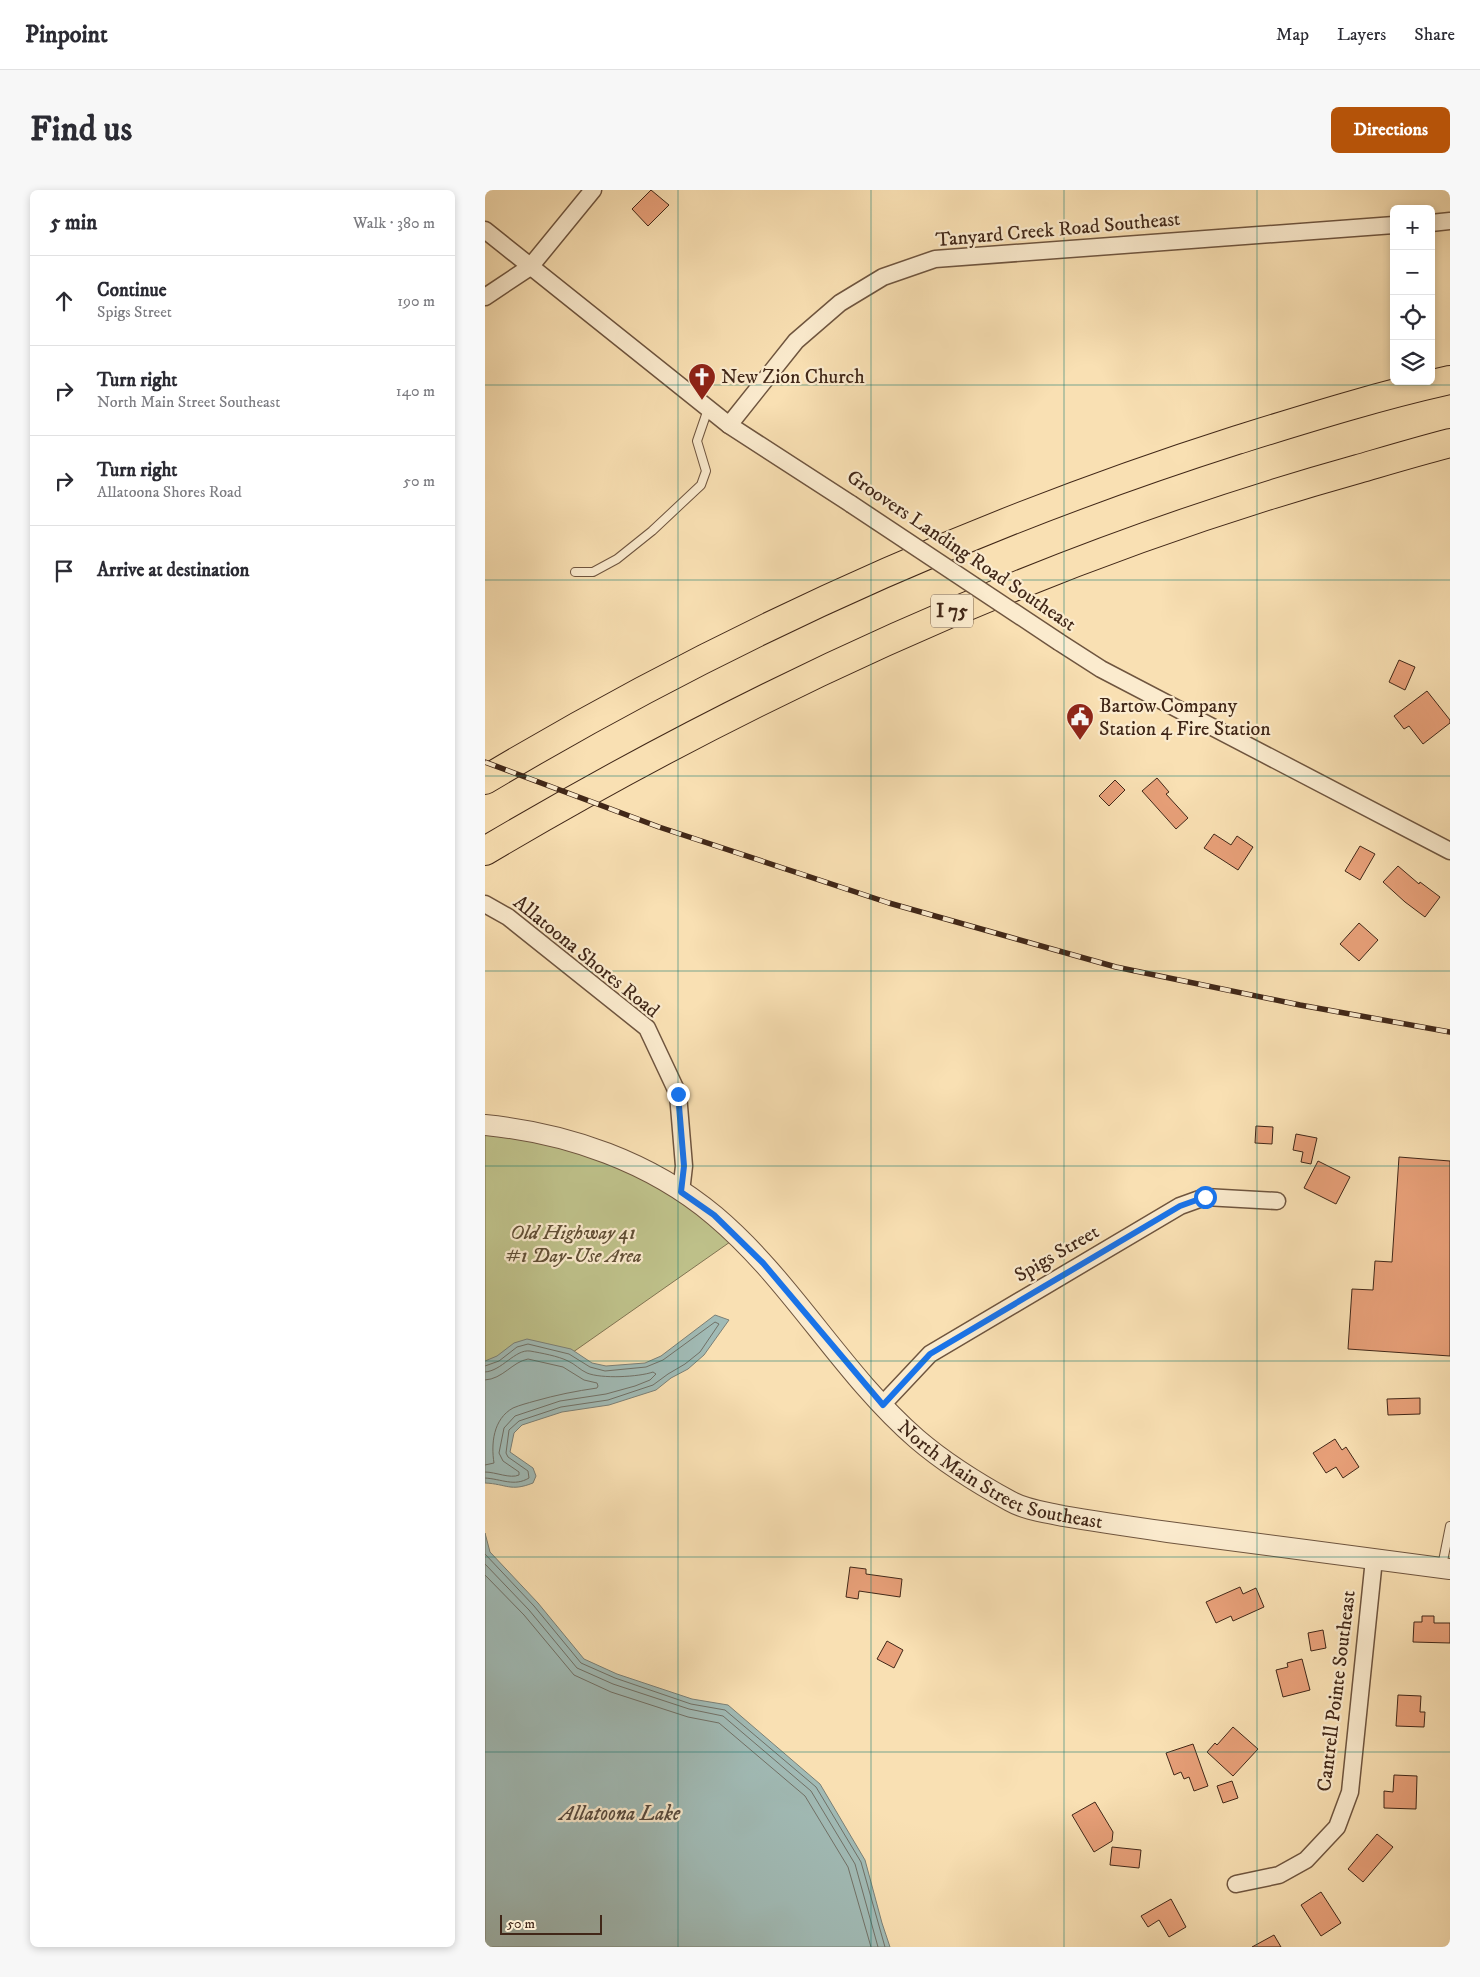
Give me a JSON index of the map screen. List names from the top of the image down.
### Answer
{
  "streets": {
    "highway": ["I 75"],
    "street": [
      "Tanyard Creek Road Southeast",
      "Groovers Landing Road Southeast",
      "Allatoona Shores Road",
      "Spigs Street",
      "North Main Street Southeast",
      "Cantrell Pointe Southeast"
    ]
  },
  "crossings": [
    ["Tanyard Creek Road Southeast", "Groovers Landing Road Southeast"],
    ["Allatoona Shores Road", "North Main Street Southeast"],
    ["Spigs Street", "North Main Street Southeast"],
    ["North Main Street Southeast", "Cantrell Pointe Southeast"]
  ],
  "water": ["Allatoona Lake"],
  "parks": ["Old Highway 41 #1 Day-Use Area"],
  "places": {
    "church": ["New Zion Church"],
    "public building": ["Bartow Company Station 4 Fire Station"]
  },
  "scale_bar": "50 m",
  "page": {
    "header": "Pinpoint",
    "nav": ["Map", "Layers", "Share"],
    "buttons": "Directions",
    "title": "Find us",
    "heading": ["5 min", "Walk · 380 m"],
    "map_buttons": ["+", "−"],
    "list": [
      ["Continue", "Spigs Street", "190 m"],
      ["Turn right", "North Main Street Southeast", "140 m"],
      ["Turn right", "Allatoona Shores Road", "50 m"],
      "Arrive at destination"
    ],
    "scale": "50 m"
  }
}
